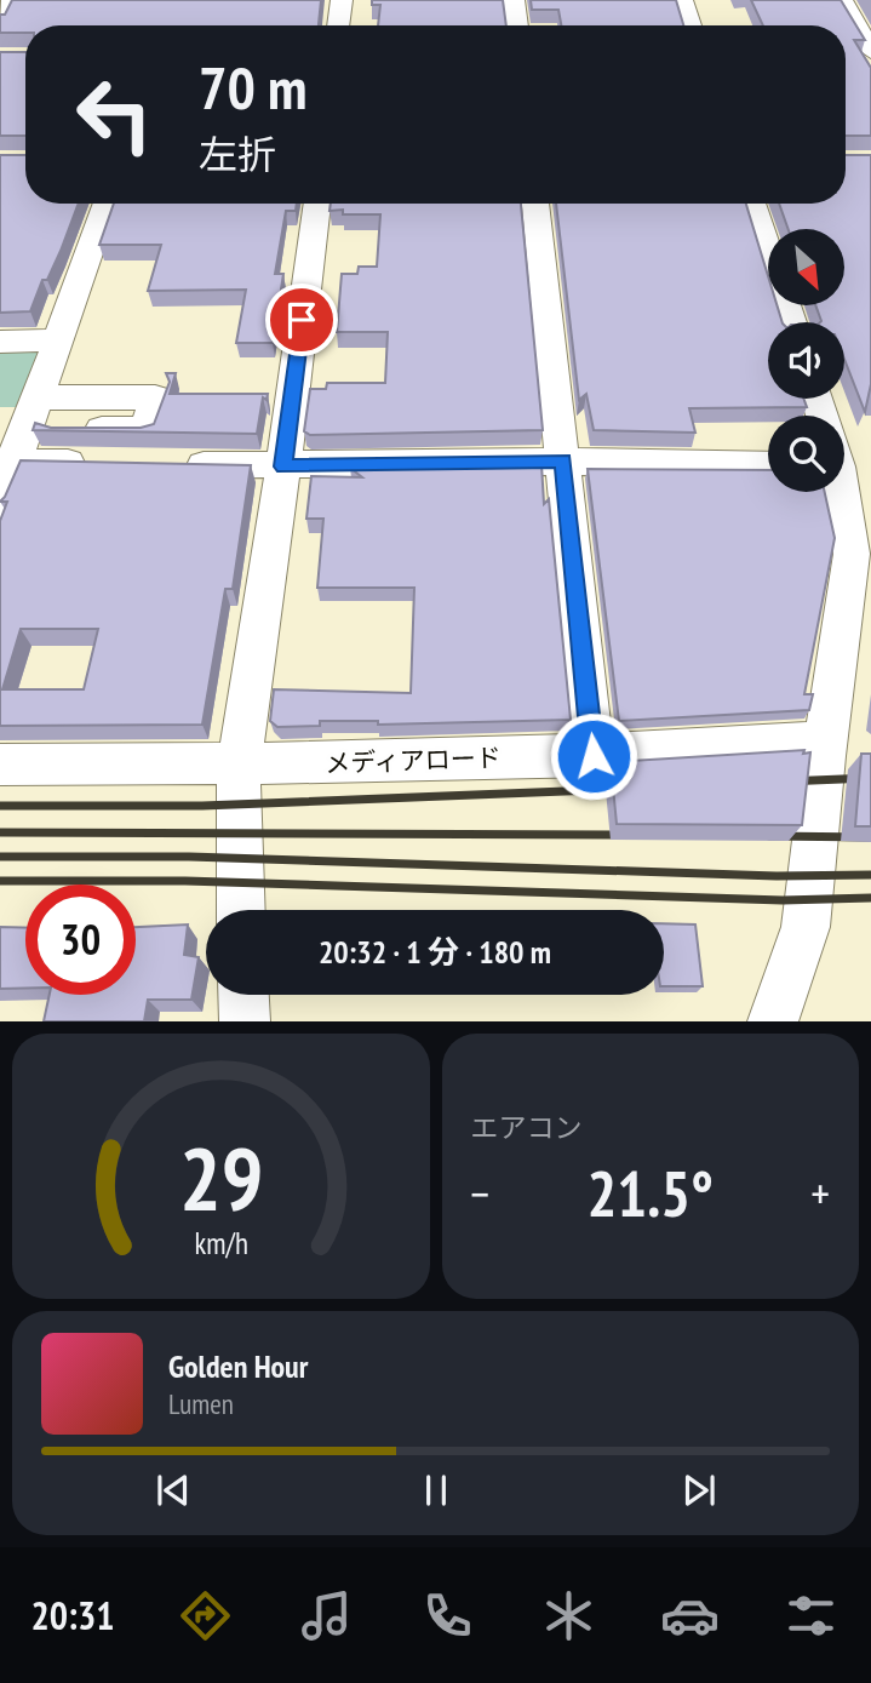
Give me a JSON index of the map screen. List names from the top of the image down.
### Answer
{
  "streets": {
    "street": ["メディアロード"]
  },
  "north": "bottom right",
  "page": {
    "turn": ["70 m", "左折"],
    "limit": "30",
    "trip": "20:32 · 1 分 · 180 m",
    "tile": "エアコン",
    "heat": ["−", "21.5°", "+"],
    "song": ["Golden Hour", "Lumen"],
    "tabs": "20:31",
    "gauge": ["29", "km/h"]
  }
}
